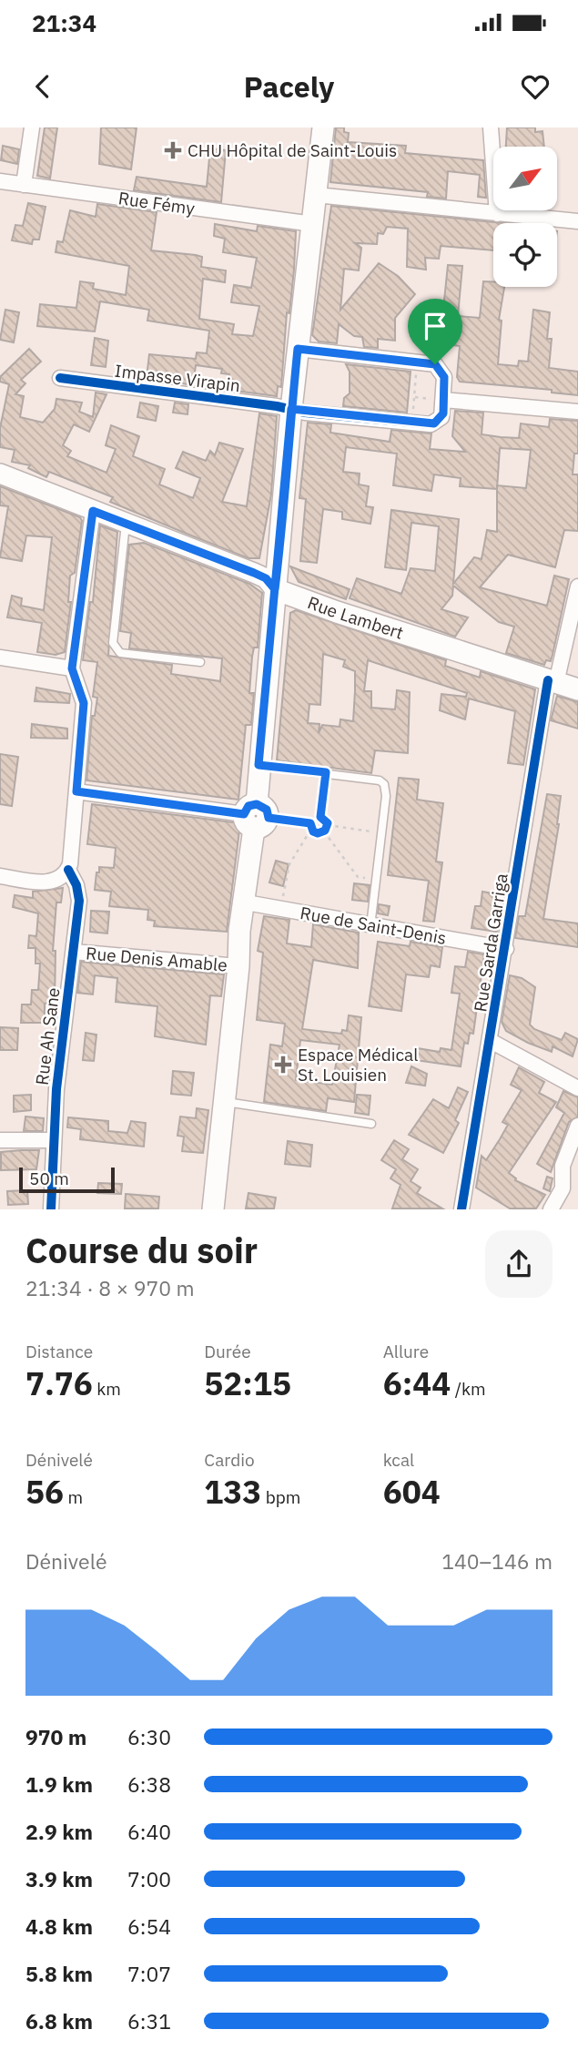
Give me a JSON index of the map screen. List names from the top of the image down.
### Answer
{
  "streets": {
    "main road": ["Rue Lambert"],
    "street": [
      "Rue Fémy",
      "Impasse Virapin",
      "Rue de Saint-Denis",
      "Rue Sarda Garriga",
      "Rue Denis Amable",
      "Rue Ah Sane"
    ]
  },
  "crossings": [
    ["Rue Lambert", "Rue Sarda Garriga"],
    ["Rue de Saint-Denis", "Rue Sarda Garriga"],
    ["Rue Denis Amable", "Rue Ah Sane"]
  ],
  "places": {
    "health": ["CHU Hôpital de Saint-Louis", "Espace Médical St. Louisien"]
  },
  "scale_bar": "50 m",
  "north": "top right",
  "page": {
    "status": "21:34",
    "header": "Pacely",
    "scale": "50 m",
    "heading": ["Course du soir", "21:34 · 8 × 970 m"],
    "stats": [
      ["Distance", "7.76 km"],
      ["Durée", "52:15"],
      ["Allure", "6:44 /km"],
      ["Dénivelé", "56 m"],
      ["Cardio", "133 bpm"],
      ["kcal", "604"]
    ],
    "chart": ["Dénivelé", "140–146 m"],
    "list": [
      {
        "name": "970 m",
        "note": "6:30"
      },
      {
        "name": "1.9 km",
        "note": "6:38"
      },
      {
        "name": "2.9 km",
        "note": "6:40"
      },
      {
        "name": "3.9 km",
        "note": "7:00"
      },
      {
        "name": "4.8 km",
        "note": "6:54"
      },
      {
        "name": "5.8 km",
        "note": "7:07"
      },
      {
        "name": "6.8 km",
        "note": "6:31"
      }
    ]
  }
}
